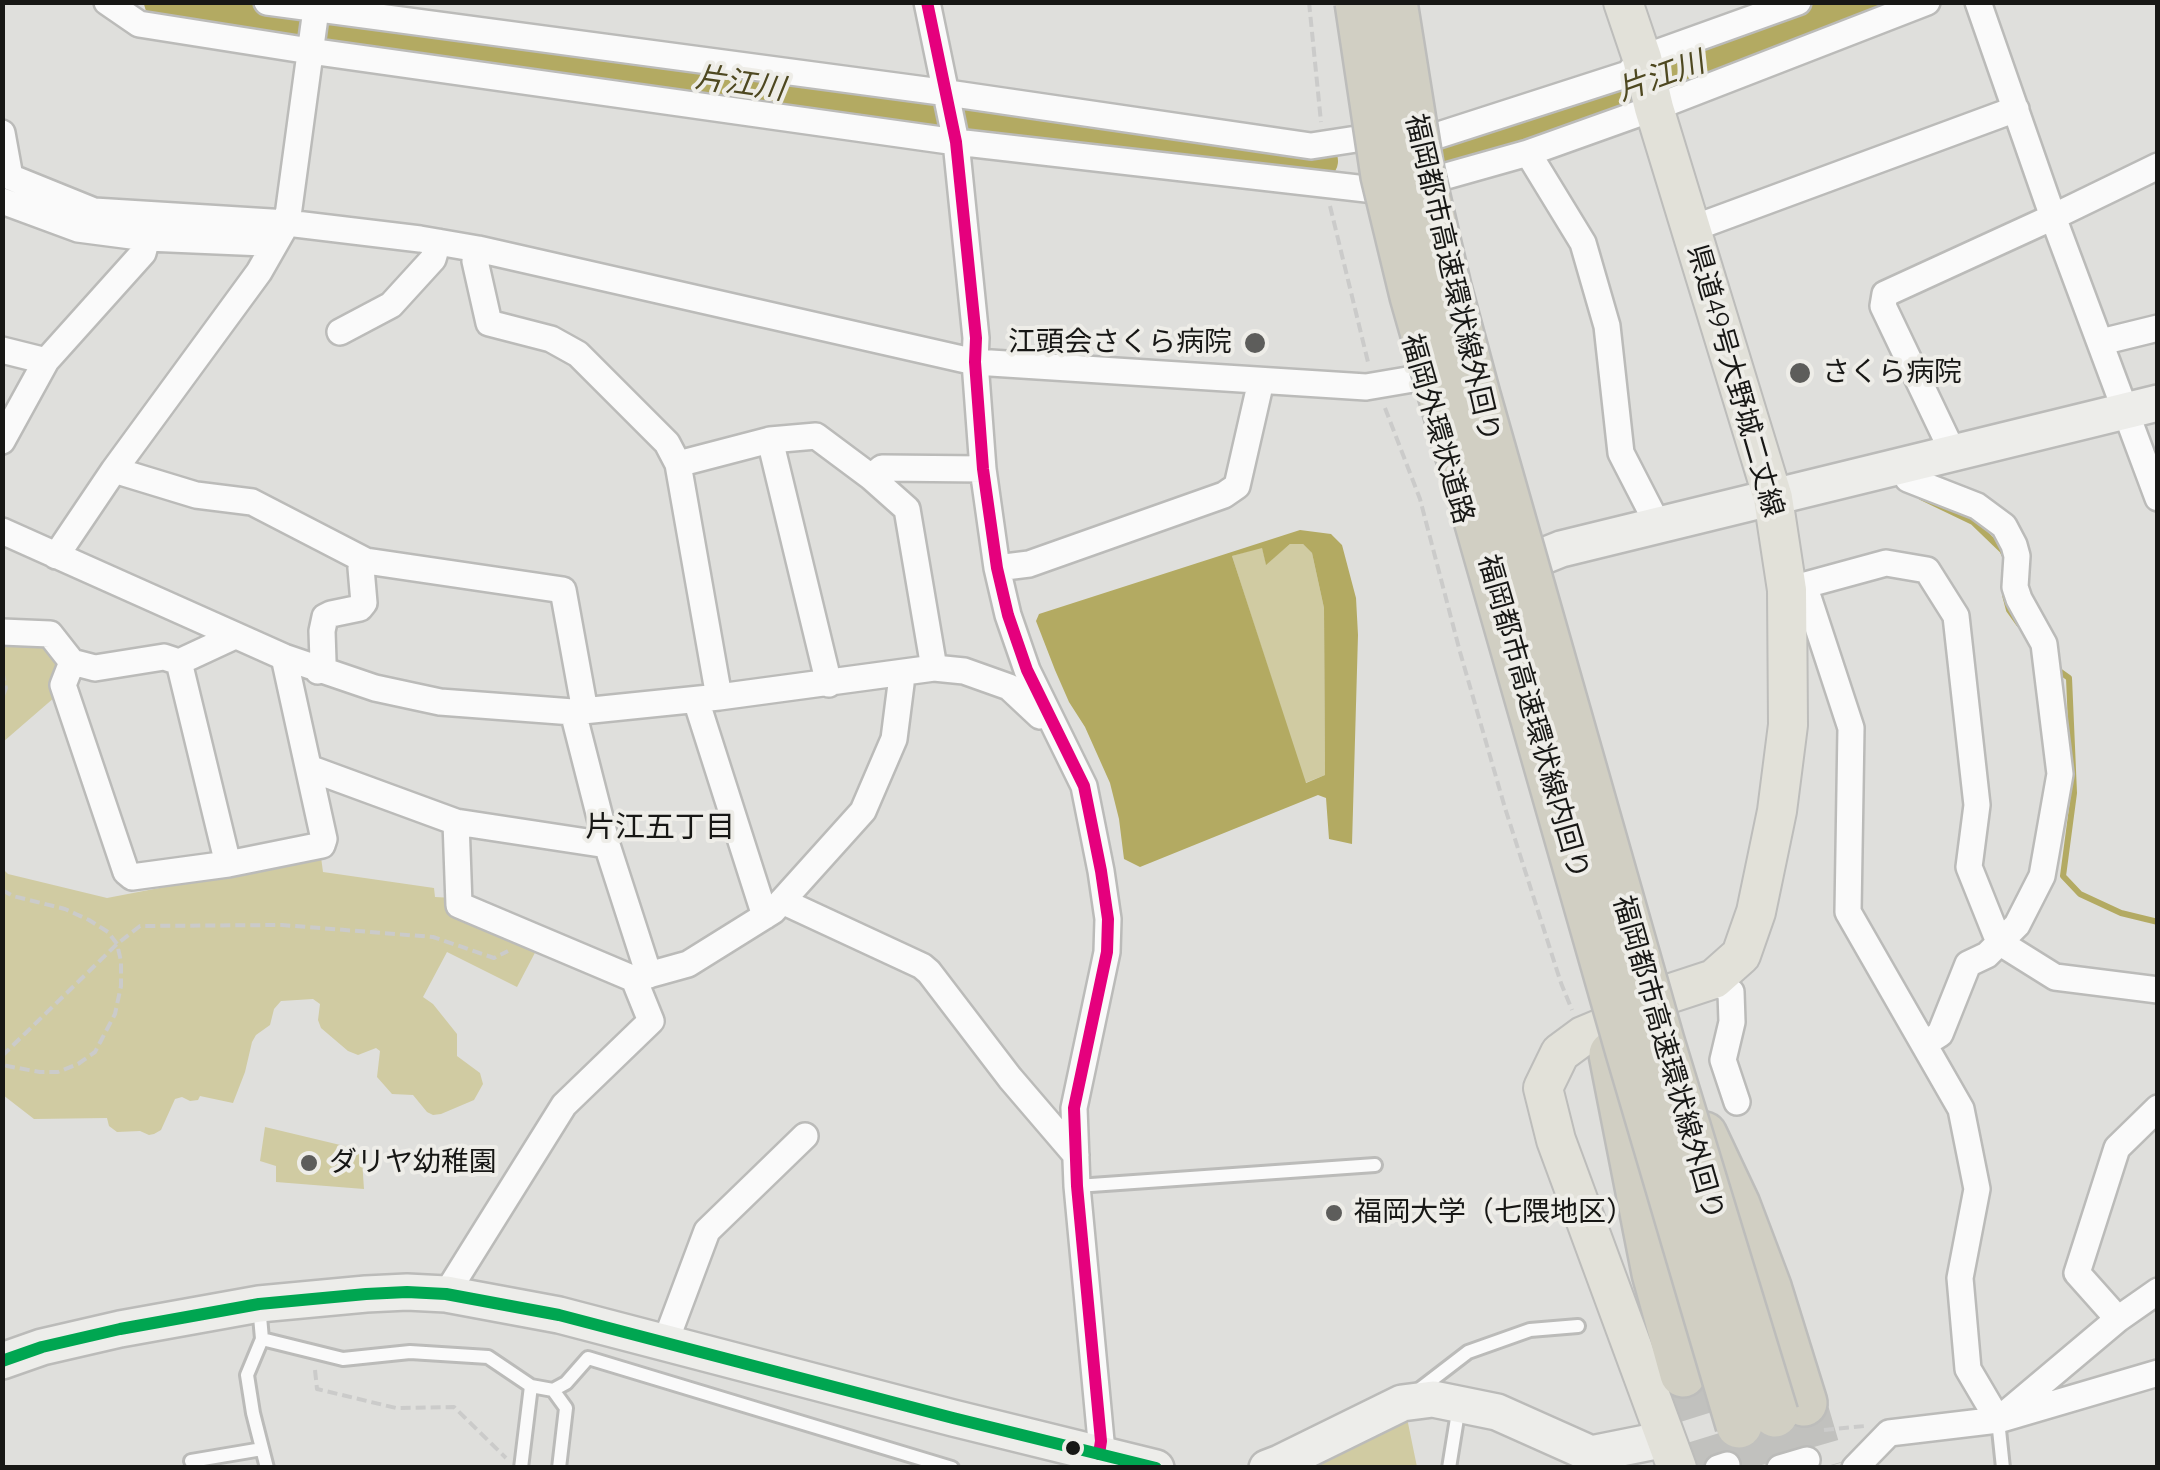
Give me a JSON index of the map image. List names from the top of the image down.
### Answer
{
  "streets": {
    "highway": ["福岡都市高速環状線外回り", "福岡外環状道路", "福岡都市高速環状線内回り"],
    "main road": ["県道49号大野城二丈線"]
  },
  "crossings": [
    ["福岡都市高速環状線外回り", "福岡外環状道路"],
    ["福岡都市高速環状線外回り", "福岡都市高速環状線内回り"],
    ["福岡外環状道路", "福岡都市高速環状線内回り"]
  ],
  "districts": ["片江五丁目"],
  "water": ["片江川"],
  "places": [
    "江頭会さくら病院",
    "さくら病院",
    "ダリヤ幼稚園",
    "福岡大学（七隈地区）"
  ]
}
